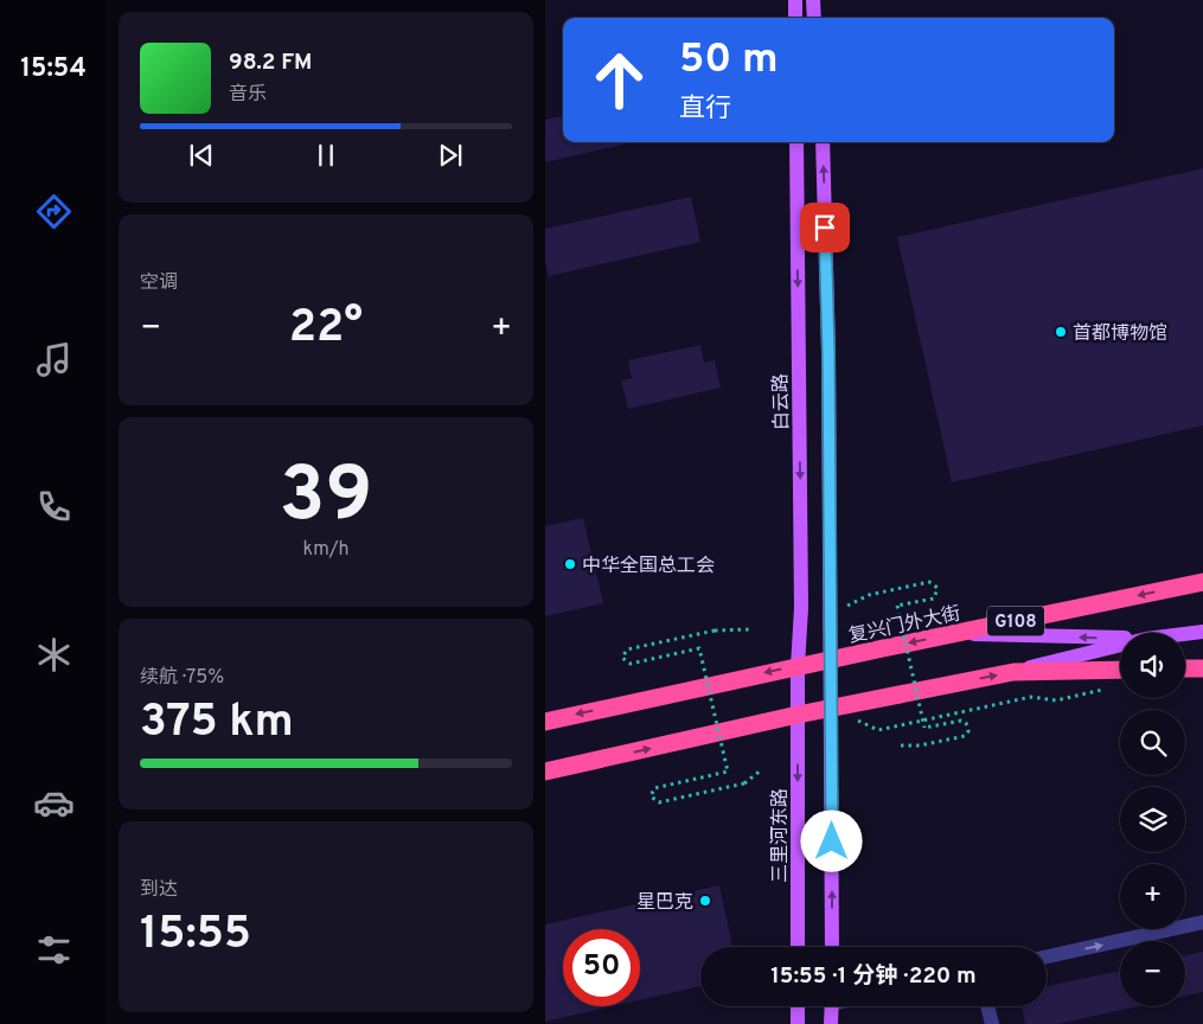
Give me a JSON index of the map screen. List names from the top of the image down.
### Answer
{
  "streets": {
    "highway": ["G108", "复兴门外大街"],
    "main road": ["白云路", "三里河东路"]
  },
  "crossings": [
    ["白云路", "复兴门外大街"],
    ["白云路", "三里河东路"]
  ],
  "places": ["首都博物馆", "中华全国总工会", "星巴克"],
  "page": {
    "tabs": "15:54",
    "turn": ["50 m", "直行"],
    "song": ["98.2 FM", "音乐"],
    "tile": [
      "空调",
      ["39", "km/h"],
      ["续航 · 75%", "375 km"],
      ["到达", "15:55"]
    ],
    "heat": ["−", "22°", "+"],
    "map_buttons": ["+", "−"],
    "limit": "50",
    "trip": "15:55 · 1 分钟 · 220 m"
  }
}
